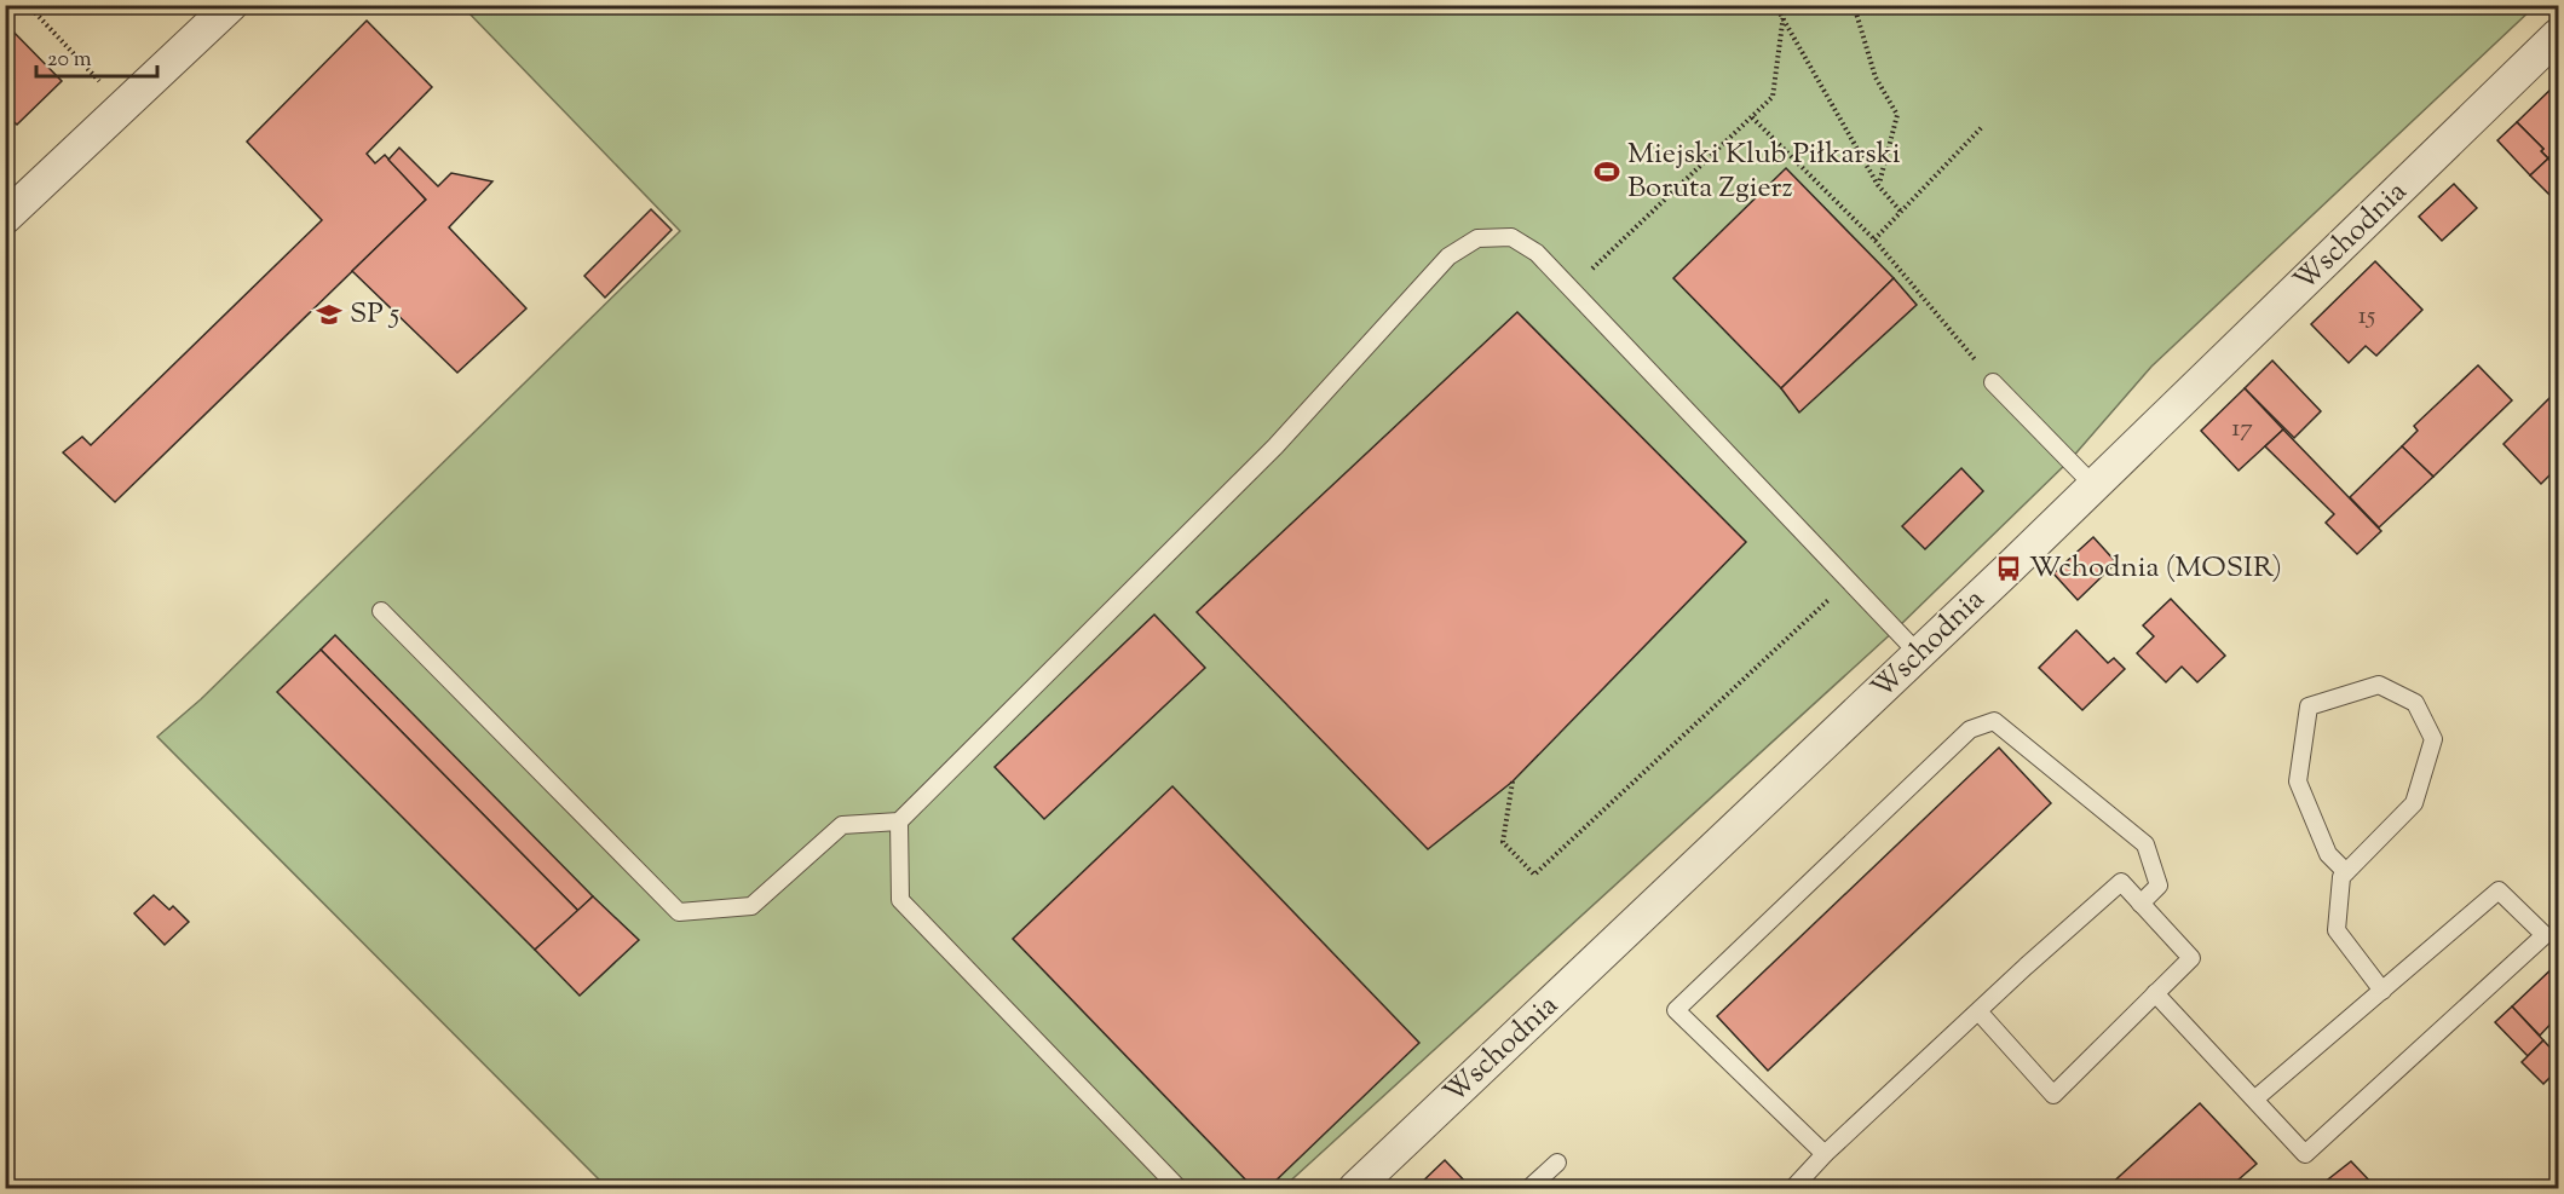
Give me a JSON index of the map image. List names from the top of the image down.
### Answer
{
  "streets": {
    "street": ["Wschodnia"]
  },
  "places": {
    "sports": ["Miejski Klub Piłkarski Boruta Zgierz"],
    "school or university": ["SP 5"],
    "bus stop": ["Wchodnia (MOSIR)"]
  },
  "house_numbers": ["15", "17"],
  "scale_bar": "20 m"
}
